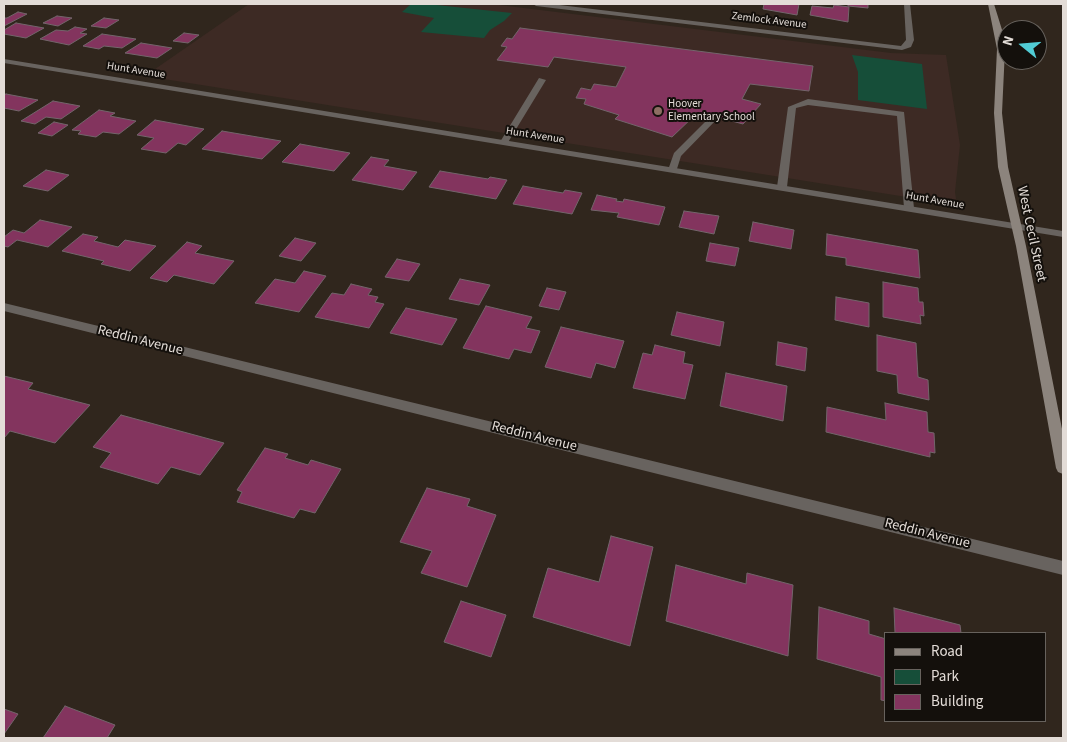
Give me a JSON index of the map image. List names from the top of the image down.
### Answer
{
  "streets": {
    "main road": ["West Cecil Street"],
    "street": ["Zemlock Avenue", "Hunt Avenue", "Reddin Avenue"]
  },
  "crossings": [
    ["Hunt Avenue", "West Cecil Street"]
  ],
  "places": ["Hoover Elementary School"],
  "legend": ["Road", "Park", "Building"],
  "north": "left"
}
